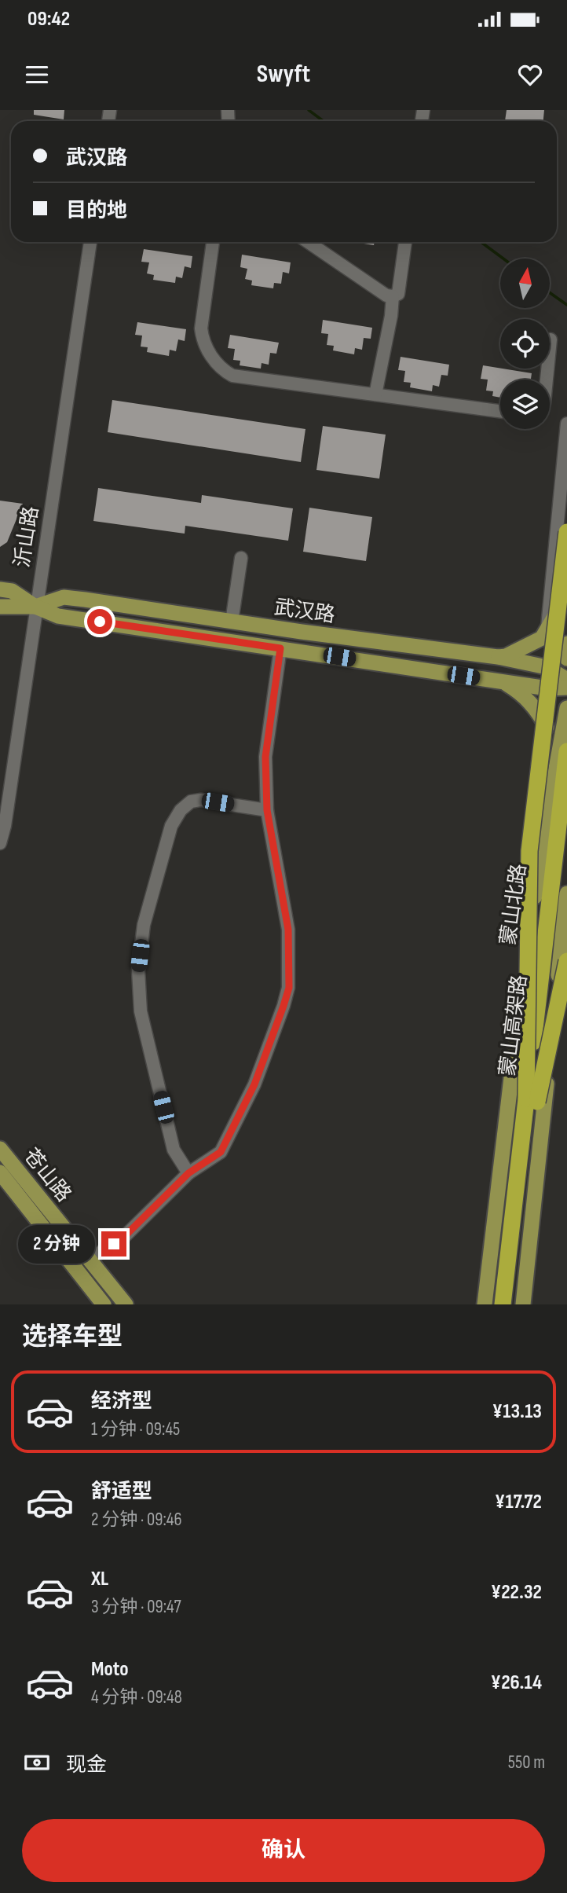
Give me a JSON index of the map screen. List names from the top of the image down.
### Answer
{
  "streets": {
    "highway": ["蒙山高架路"],
    "main road": ["武汉路", "蒙山北路", "苍山路"],
    "street": ["沂山路"]
  },
  "crossings": [
    ["沂山路", "武汉路"]
  ],
  "north": "top",
  "page": {
    "status": "09:42",
    "header": "Swyft",
    "banner": ["武汉路", "目的地"],
    "bubble": "2 分钟",
    "heading": "选择车型",
    "list": [
      {
        "name": "经济型",
        "note": "1 分钟 · 09:45",
        "value": "¥13.13"
      },
      {
        "name": "舒适型",
        "note": "2 分钟 · 09:46",
        "value": "¥17.72"
      },
      {
        "name": "XL",
        "note": "3 分钟 · 09:47",
        "value": "¥22.32"
      },
      {
        "name": "Moto",
        "note": "4 分钟 · 09:48",
        "value": "¥26.14"
      }
    ],
    "pay": ["现金", "550 m"],
    "buttons": "确认"
  }
}
